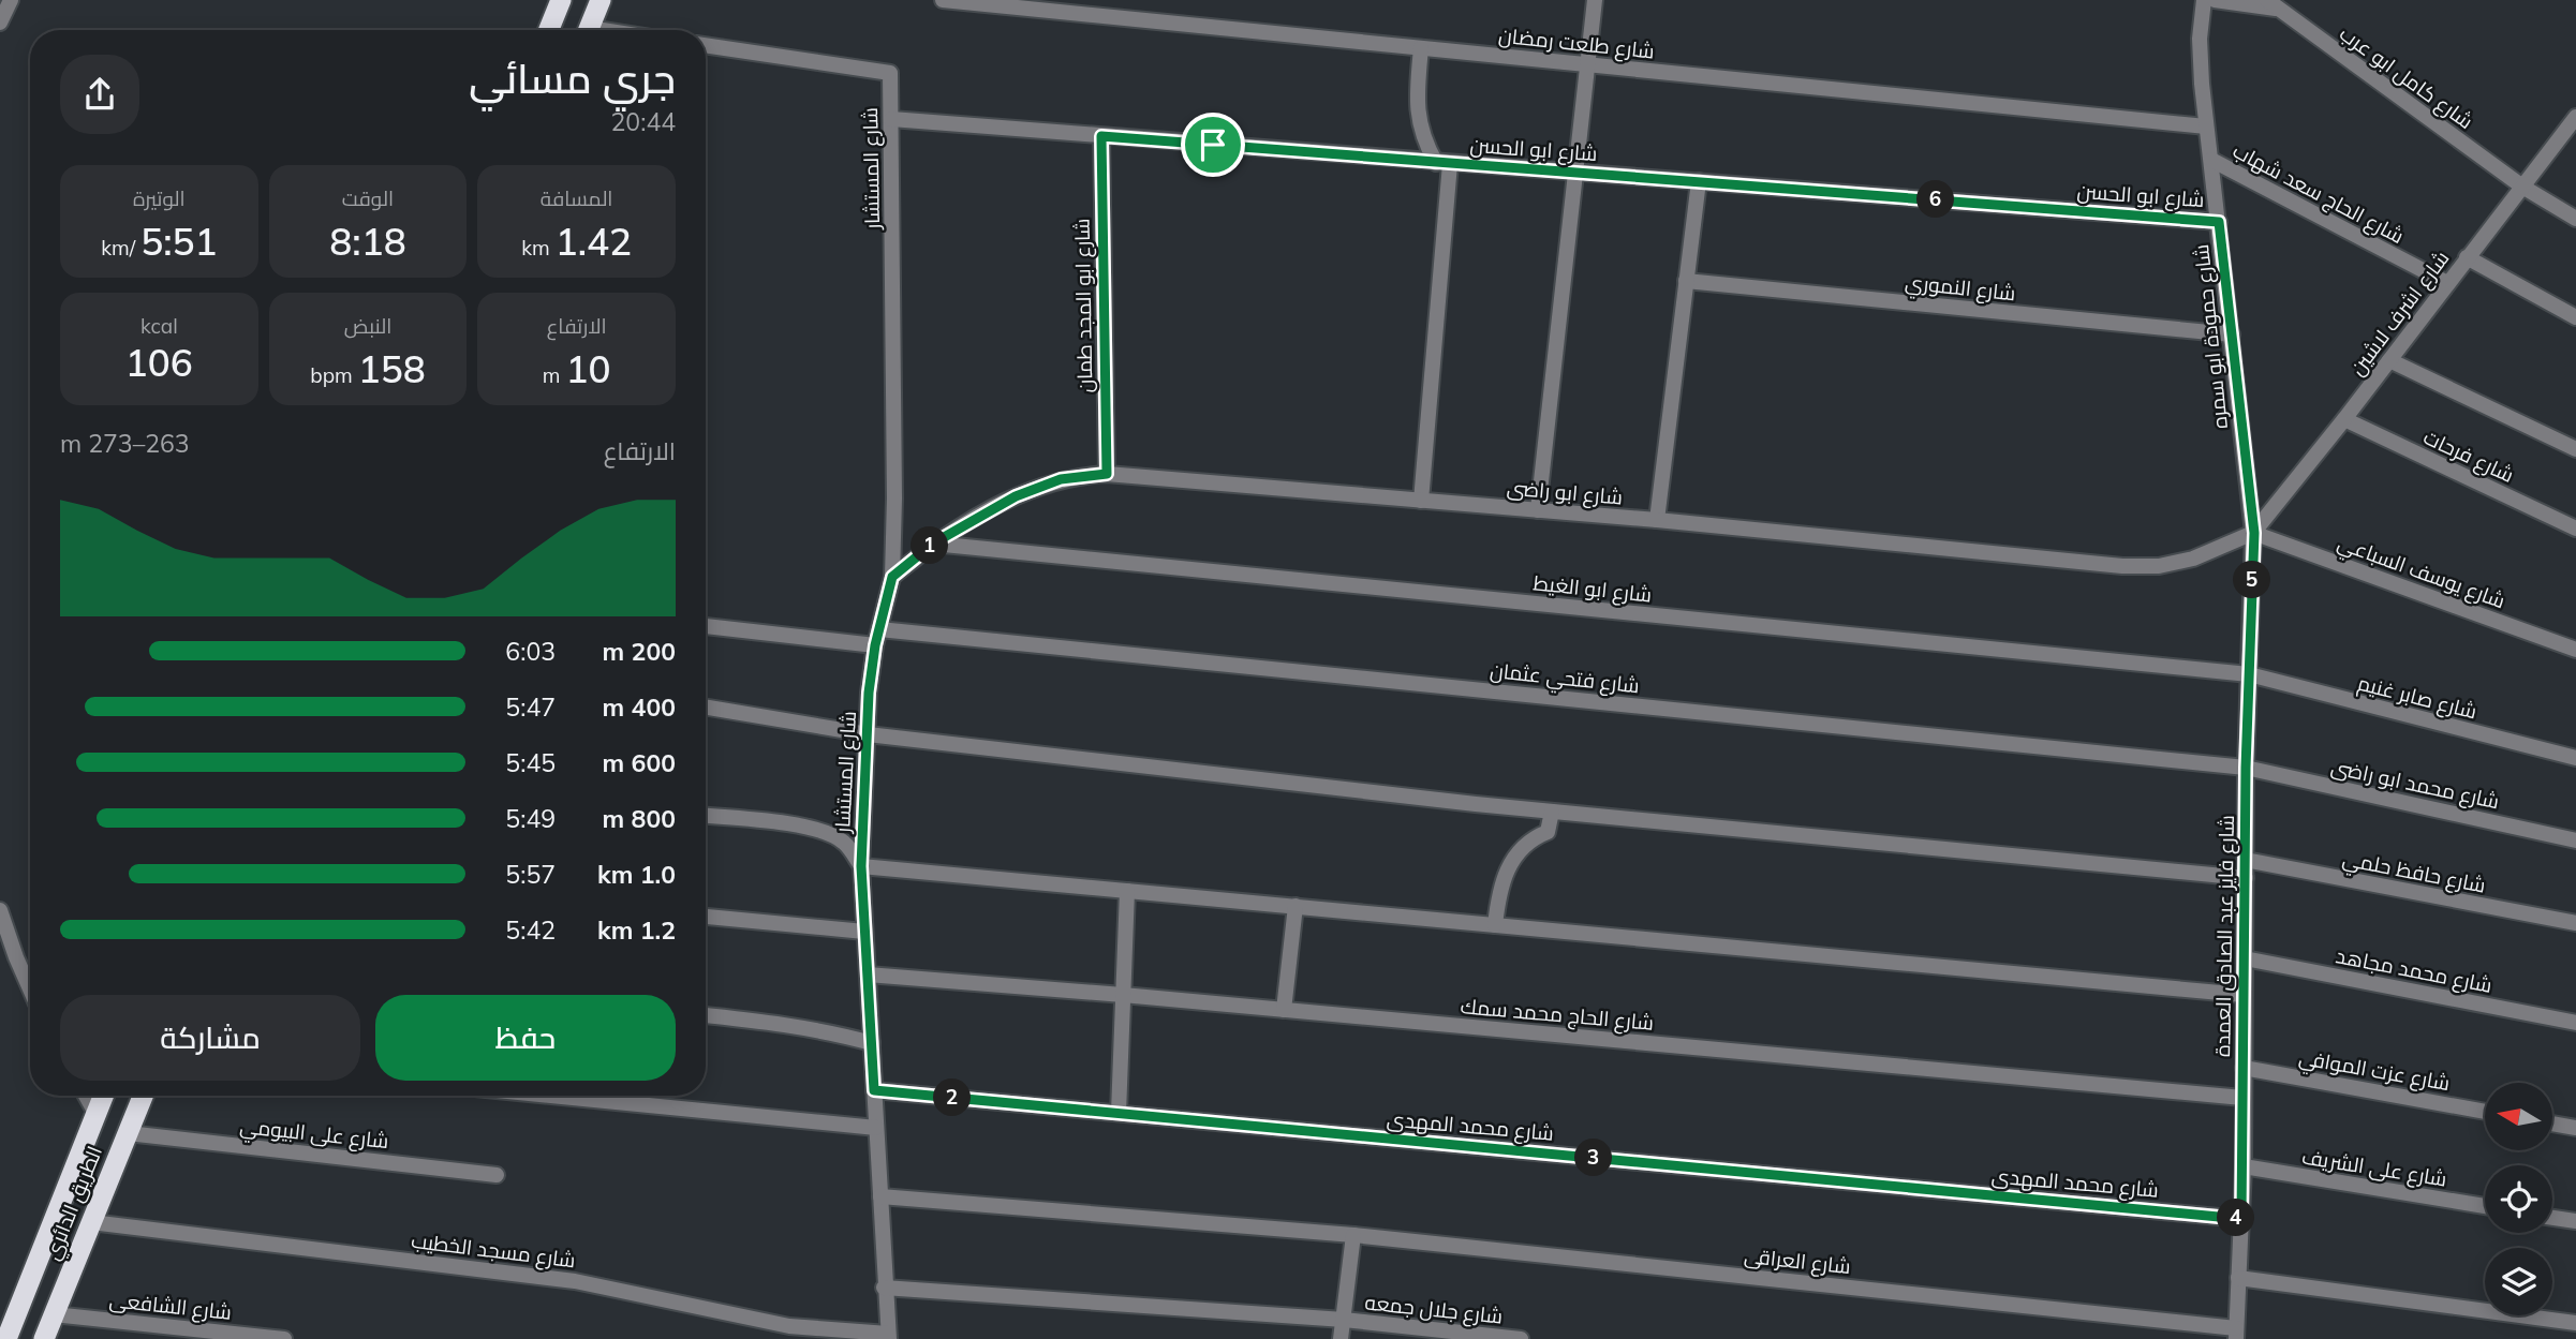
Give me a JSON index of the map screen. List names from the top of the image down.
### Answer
{
  "streets": {
    "highway": ["الطريق الدائري"],
    "street": [
      "شارع طلعت رمضان",
      "شارع كامل ابو عرب",
      "شارع ابو الحسن",
      "شارع المستشار",
      "شارع الحاج سعد شهاب",
      "شارع النموري",
      "شارع ابو المجد طمان",
      "شارع اشرف لاشين",
      "شارع حمودة ابو سمره",
      "شارع فرحات",
      "شارع ابو راضى",
      "شارع يوسف السباعي",
      "شارع ابو الغيط",
      "شارع فتحي عثمان",
      "شارع صابر غنيم",
      "شارع محمد ابو راضى",
      "شارع حافظ حلمي",
      "شارع فايز عبد الصادق العمدة",
      "شارع محمد مجاهد",
      "شارع الحاج محمد سمك",
      "شارع عزت الموافي",
      "شارع محمد المهدى",
      "شارع على البيومي",
      "شارع على الشريف",
      "شارع مسجد الخطيب",
      "شارع العراقى",
      "شارع الشافعى",
      "شارع جلال جمعه"
    ]
  },
  "crossings": [
    ["شارع طلعت رمضان", "شارع حمودة ابو سمره"],
    ["شارع كامل ابو عرب", "شارع اشرف لاشين"],
    ["شارع ابو الحسن", "شارع المستشار"],
    ["شارع ابو الحسن", "شارع ابو المجد طمان"],
    ["شارع ابو الحسن", "شارع حمودة ابو سمره"],
    ["شارع المستشار", "شارع ابو راضى"],
    ["شارع المستشار", "شارع فتحي عثمان"],
    ["شارع المستشار", "شارع الحاج محمد سمك"],
    ["شارع المستشار", "شارع محمد المهدى"],
    ["شارع المستشار", "شارع مسجد الخطيب"],
    ["شارع المستشار", "شارع العراقى"],
    ["شارع المستشار", "شارع جلال جمعه"],
    ["شارع الحاج سعد شهاب", "شارع اشرف لاشين"],
    ["شارع الحاج سعد شهاب", "شارع حمودة ابو سمره"],
    ["شارع النموري", "شارع حمودة ابو سمره"],
    ["شارع ابو المجد طمان", "شارع ابو راضى"],
    ["شارع اشرف لاشين", "شارع حمودة ابو سمره"],
    ["شارع اشرف لاشين", "شارع فرحات"],
    ["شارع اشرف لاشين", "شارع ابو راضى"],
    ["شارع اشرف لاشين", "شارع يوسف السباعي"],
    ["شارع اشرف لاشين", "شارع فايز عبد الصادق العمدة"],
    ["شارع حمودة ابو سمره", "شارع ابو راضى"],
    ["شارع حمودة ابو سمره", "شارع يوسف السباعي"],
    ["شارع حمودة ابو سمره", "شارع فايز عبد الصادق العمدة"],
    ["شارع ابو راضى", "شارع يوسف السباعي"],
    ["شارع ابو راضى", "شارع ابو الغيط"],
    ["شارع ابو راضى", "شارع فايز عبد الصادق العمدة"],
    ["شارع يوسف السباعي", "شارع فايز عبد الصادق العمدة"],
    ["شارع ابو الغيط", "شارع صابر غنيم"],
    ["شارع ابو الغيط", "شارع فايز عبد الصادق العمدة"],
    ["شارع فتحي عثمان", "شارع محمد ابو راضى"],
    ["شارع فتحي عثمان", "شارع فايز عبد الصادق العمدة"],
    ["شارع صابر غنيم", "شارع فايز عبد الصادق العمدة"],
    ["شارع محمد ابو راضى", "شارع فايز عبد الصادق العمدة"],
    ["شارع حافظ حلمي", "شارع فايز عبد الصادق العمدة"],
    ["شارع فايز عبد الصادق العمدة", "شارع محمد مجاهد"],
    ["شارع فايز عبد الصادق العمدة", "شارع الحاج محمد سمك"],
    ["شارع فايز عبد الصادق العمدة", "شارع عزت الموافي"],
    ["شارع فايز عبد الصادق العمدة", "شارع محمد المهدى"],
    ["شارع فايز عبد الصادق العمدة", "شارع على الشريف"],
    ["شارع فايز عبد الصادق العمدة", "شارع العراقى"],
    ["شارع على البيومي", "الطريق الدائري"],
    ["الطريق الدائري", "شارع مسجد الخطيب"],
    ["الطريق الدائري", "شارع الشافعى"]
  ],
  "north": "left",
  "page": {
    "heading": ["جري مسائي", "20:44"],
    "stats": [
      ["المسافة", "1.42 km"],
      ["الوقت", "8:18"],
      ["الوتيرة", "5:51 /km"],
      ["الارتفاع", "10 m"],
      ["النبض", "158 bpm"],
      ["kcal", "106"]
    ],
    "pins": [
      "6",
      "1",
      "5",
      "2",
      "3",
      "4"
    ],
    "chart": ["الارتفاع", "263–273 m"],
    "list": [
      {
        "name": "200 m",
        "note": "6:03"
      },
      {
        "name": "400 m",
        "note": "5:47"
      },
      {
        "name": "600 m",
        "note": "5:45"
      },
      {
        "name": "800 m",
        "note": "5:49"
      },
      {
        "name": "1.0 km",
        "note": "5:57"
      },
      {
        "name": "1.2 km",
        "note": "5:42"
      }
    ],
    "buttons": ["حفظ", "مشاركة"]
  }
}
